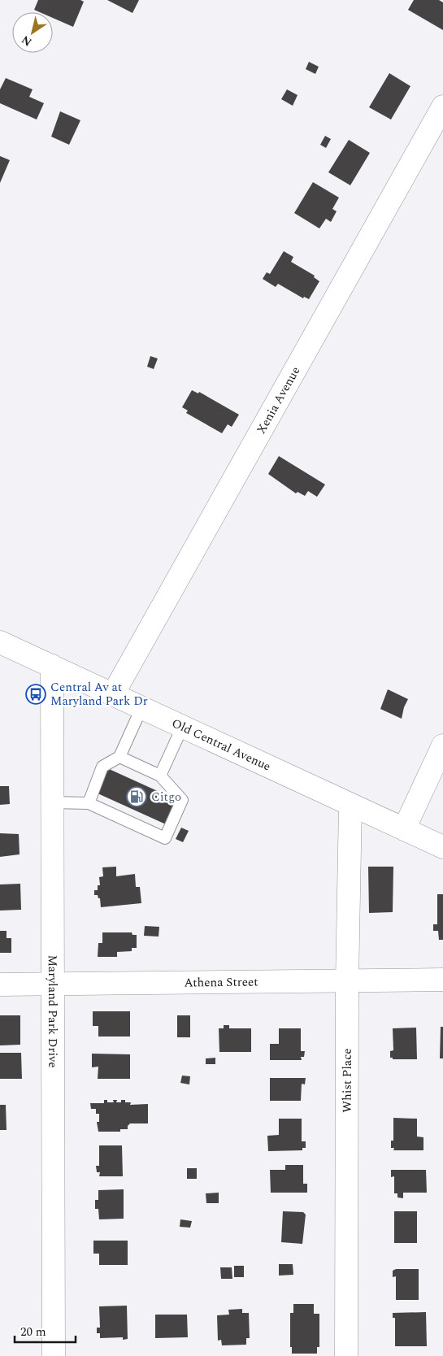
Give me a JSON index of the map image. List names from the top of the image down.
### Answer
{
  "streets": {
    "street": [
      "Xenia Avenue",
      "Old Central Avenue",
      "Athena Street",
      "Maryland Park Drive",
      "Whist Place"
    ]
  },
  "crossings": [
    ["Xenia Avenue", "Old Central Avenue"],
    ["Old Central Avenue", "Maryland Park Drive"],
    ["Old Central Avenue", "Whist Place"],
    ["Athena Street", "Maryland Park Drive"],
    ["Athena Street", "Whist Place"]
  ],
  "places": {
    "bus stop": ["Central Av at Maryland Park Dr"],
    "fuel station": ["Citgo"]
  },
  "scale_bar": "20 m",
  "north": "bottom left"
}
